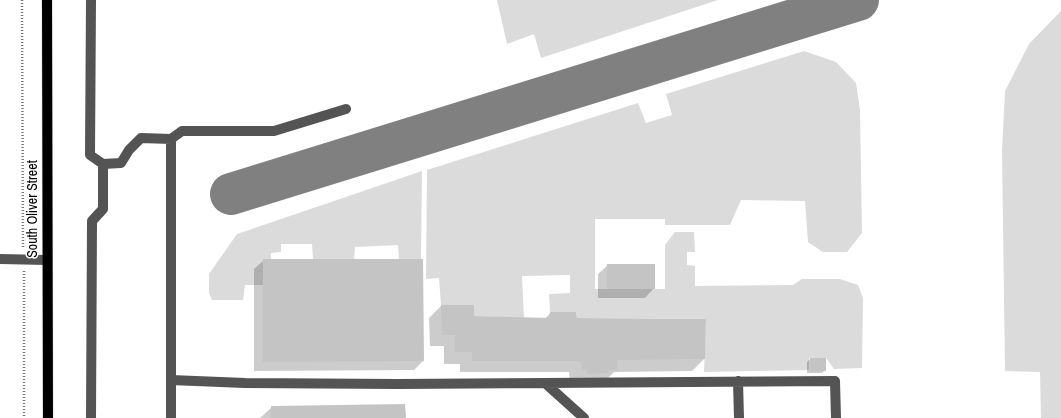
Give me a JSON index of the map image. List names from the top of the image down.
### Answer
{
  "streets": {
    "main road": ["South Oliver Street"]
  }
}
